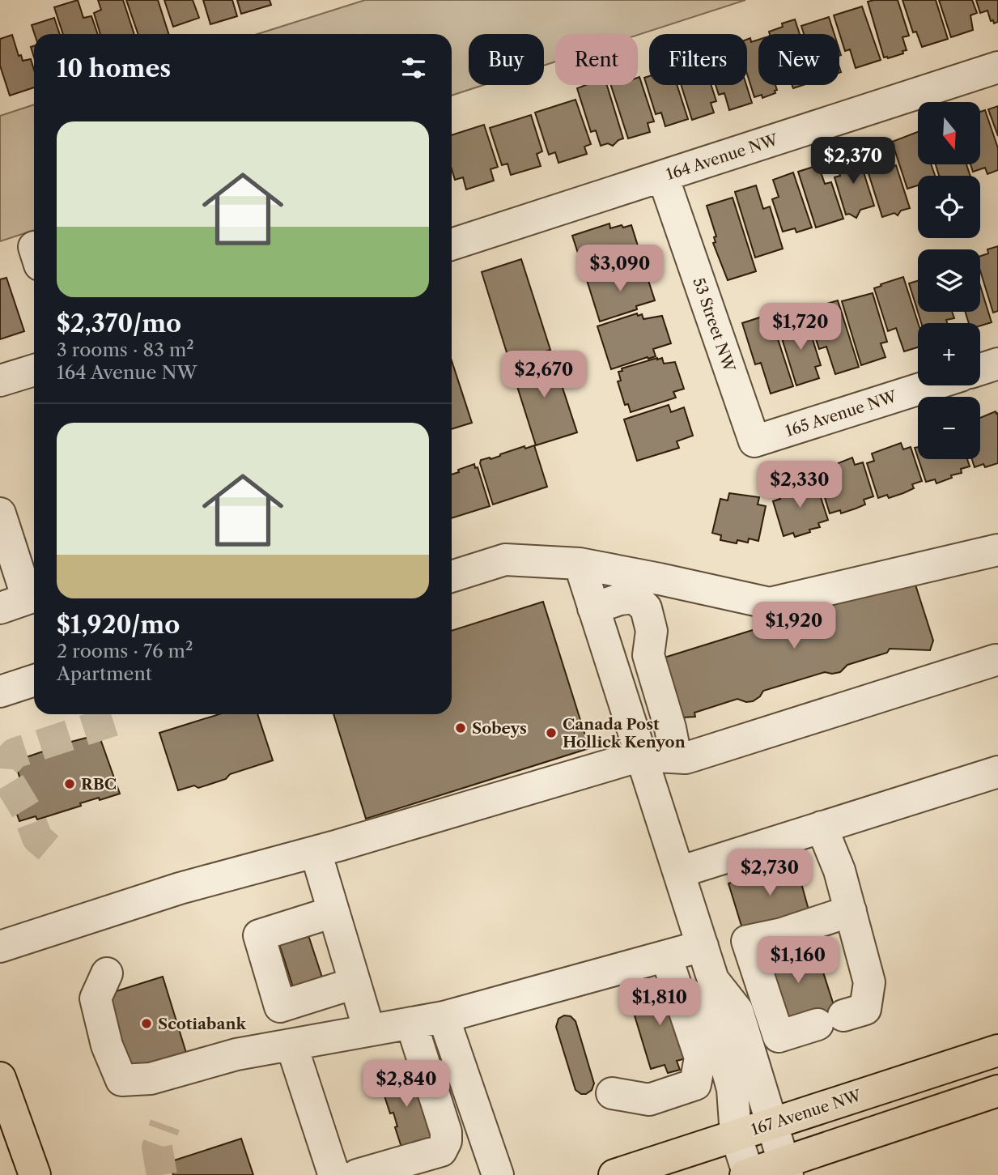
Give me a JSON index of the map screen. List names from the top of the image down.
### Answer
{
  "streets": {
    "main road": ["167 Avenue NW"],
    "street": ["164 Avenue NW", "53 Street NW", "165 Avenue NW"]
  },
  "crossings": [
    ["164 Avenue NW", "53 Street NW"],
    ["53 Street NW", "165 Avenue NW"]
  ],
  "places": [
    "Sobeys",
    "Canada Post Hollick Kenyon",
    "RBC",
    "Scotiabank"
  ],
  "north": "bottom",
  "page": {
    "chip": [
      "Buy",
      "Rent",
      "Filters",
      "New"
    ],
    "heading": "10 homes",
    "map_buttons": ["+", "−"],
    "list": [
      {
        "name": "$2,370/mo",
        "note": "3 rooms · 83 m² · 164 Avenue NW"
      },
      {
        "name": "$1,920/mo",
        "note": "2 rooms · 76 m² · Apartment"
      }
    ],
    "price": [
      "$2,370",
      "$3,090",
      "$1,720",
      "$2,670",
      "$2,330",
      "$1,920",
      "$2,730",
      "$1,160",
      "$1,810",
      "$2,840"
    ]
  }
}
